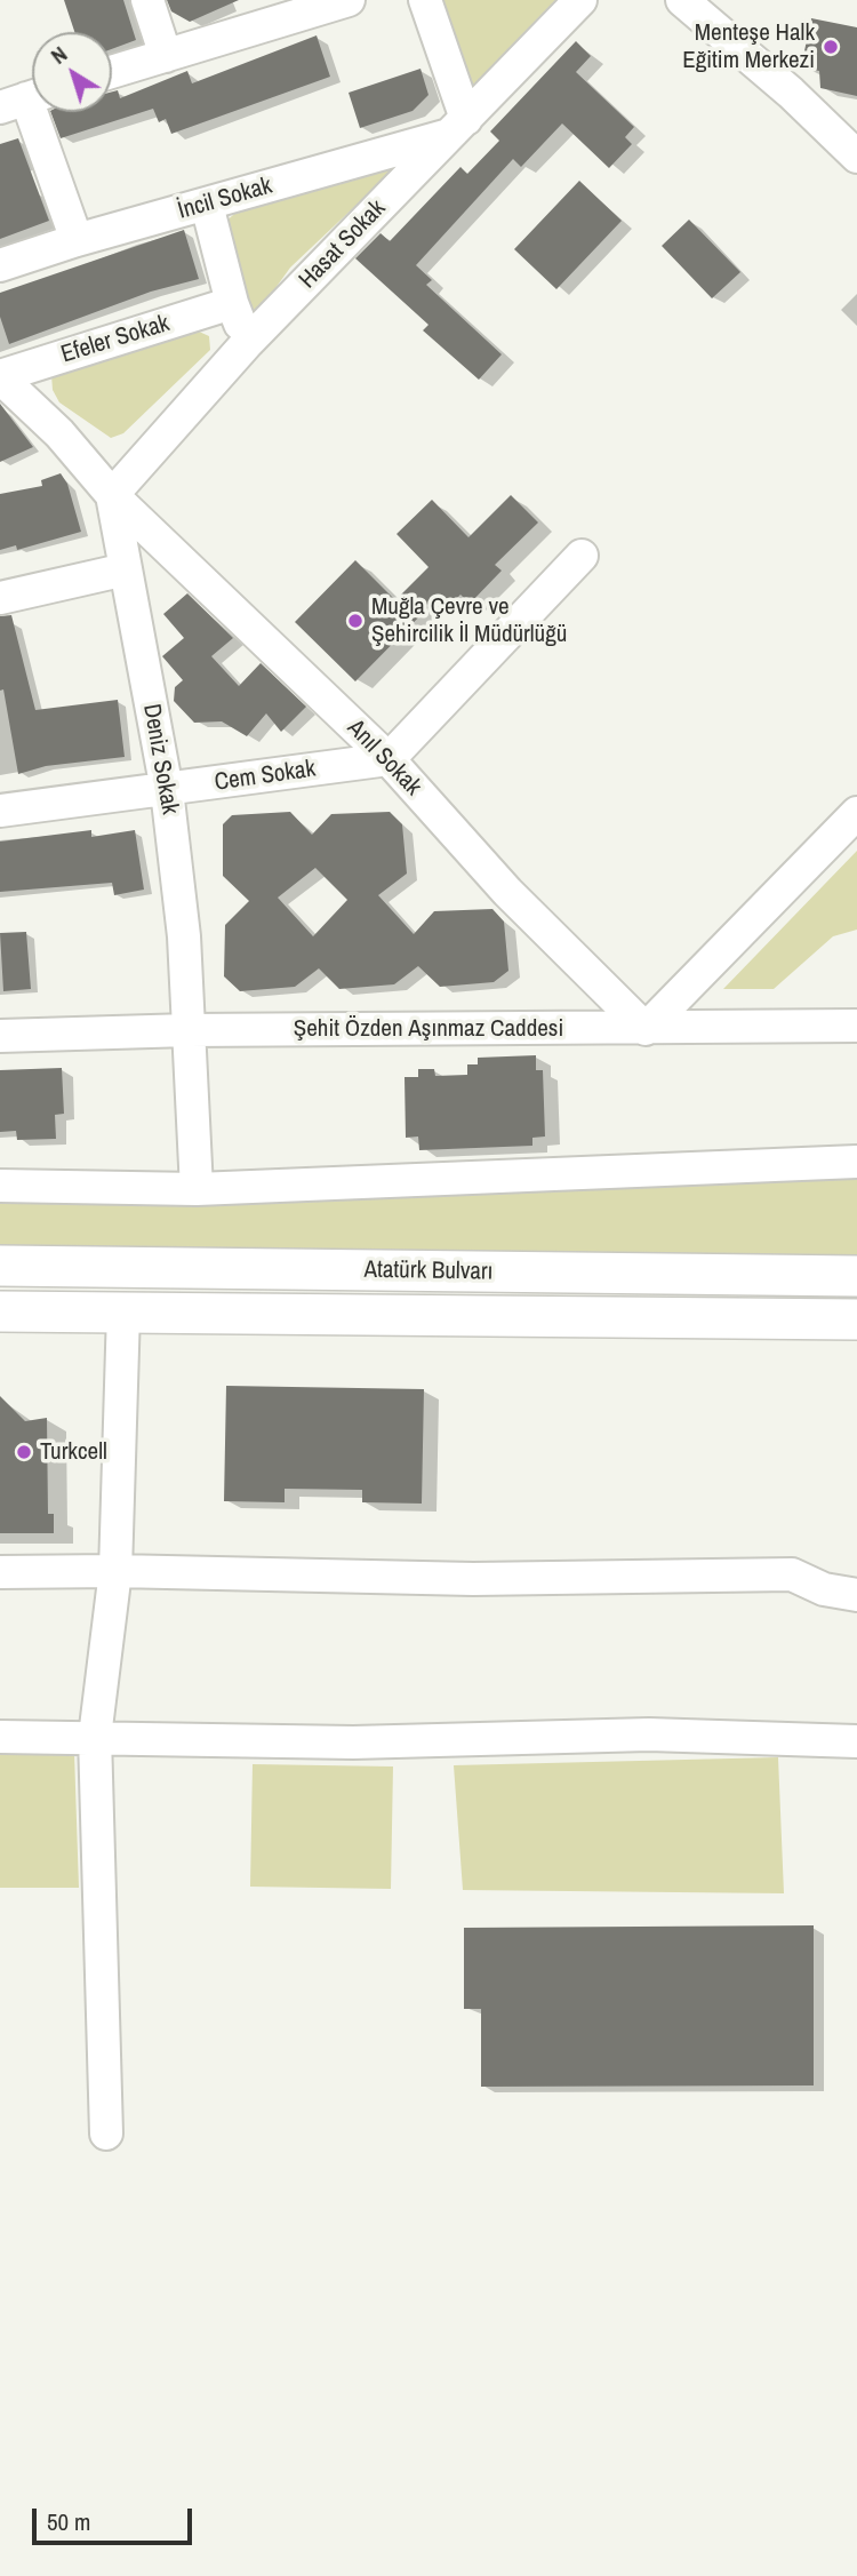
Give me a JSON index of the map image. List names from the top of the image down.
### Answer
{
  "streets": {
    "main road": ["Atatürk Bulvarı"],
    "street": [
      "İncil Sokak",
      "Hasat Sokak",
      "Efeler Sokak",
      "Anıl Sokak",
      "Deniz Sokak",
      "Cem Sokak",
      "Şehit Özden Aşınmaz Caddesi"
    ]
  },
  "crossings": [
    ["İncil Sokak", "Hasat Sokak"],
    ["Hasat Sokak", "Anıl Sokak"],
    ["Hasat Sokak", "Deniz Sokak"],
    ["Efeler Sokak", "Deniz Sokak"],
    ["Anıl Sokak", "Deniz Sokak"],
    ["Anıl Sokak", "Cem Sokak"],
    ["Anıl Sokak", "Şehit Özden Aşınmaz Caddesi"],
    ["Deniz Sokak", "Cem Sokak"],
    ["Deniz Sokak", "Şehit Özden Aşınmaz Caddesi"]
  ],
  "places": ["Menteşe Halk Eğitim Merkezi", "Muğla Çevre ve Şehircilik İl Müdürlüğü", "Turkcell"],
  "scale_bar": "50 m",
  "north": "top left"
}
